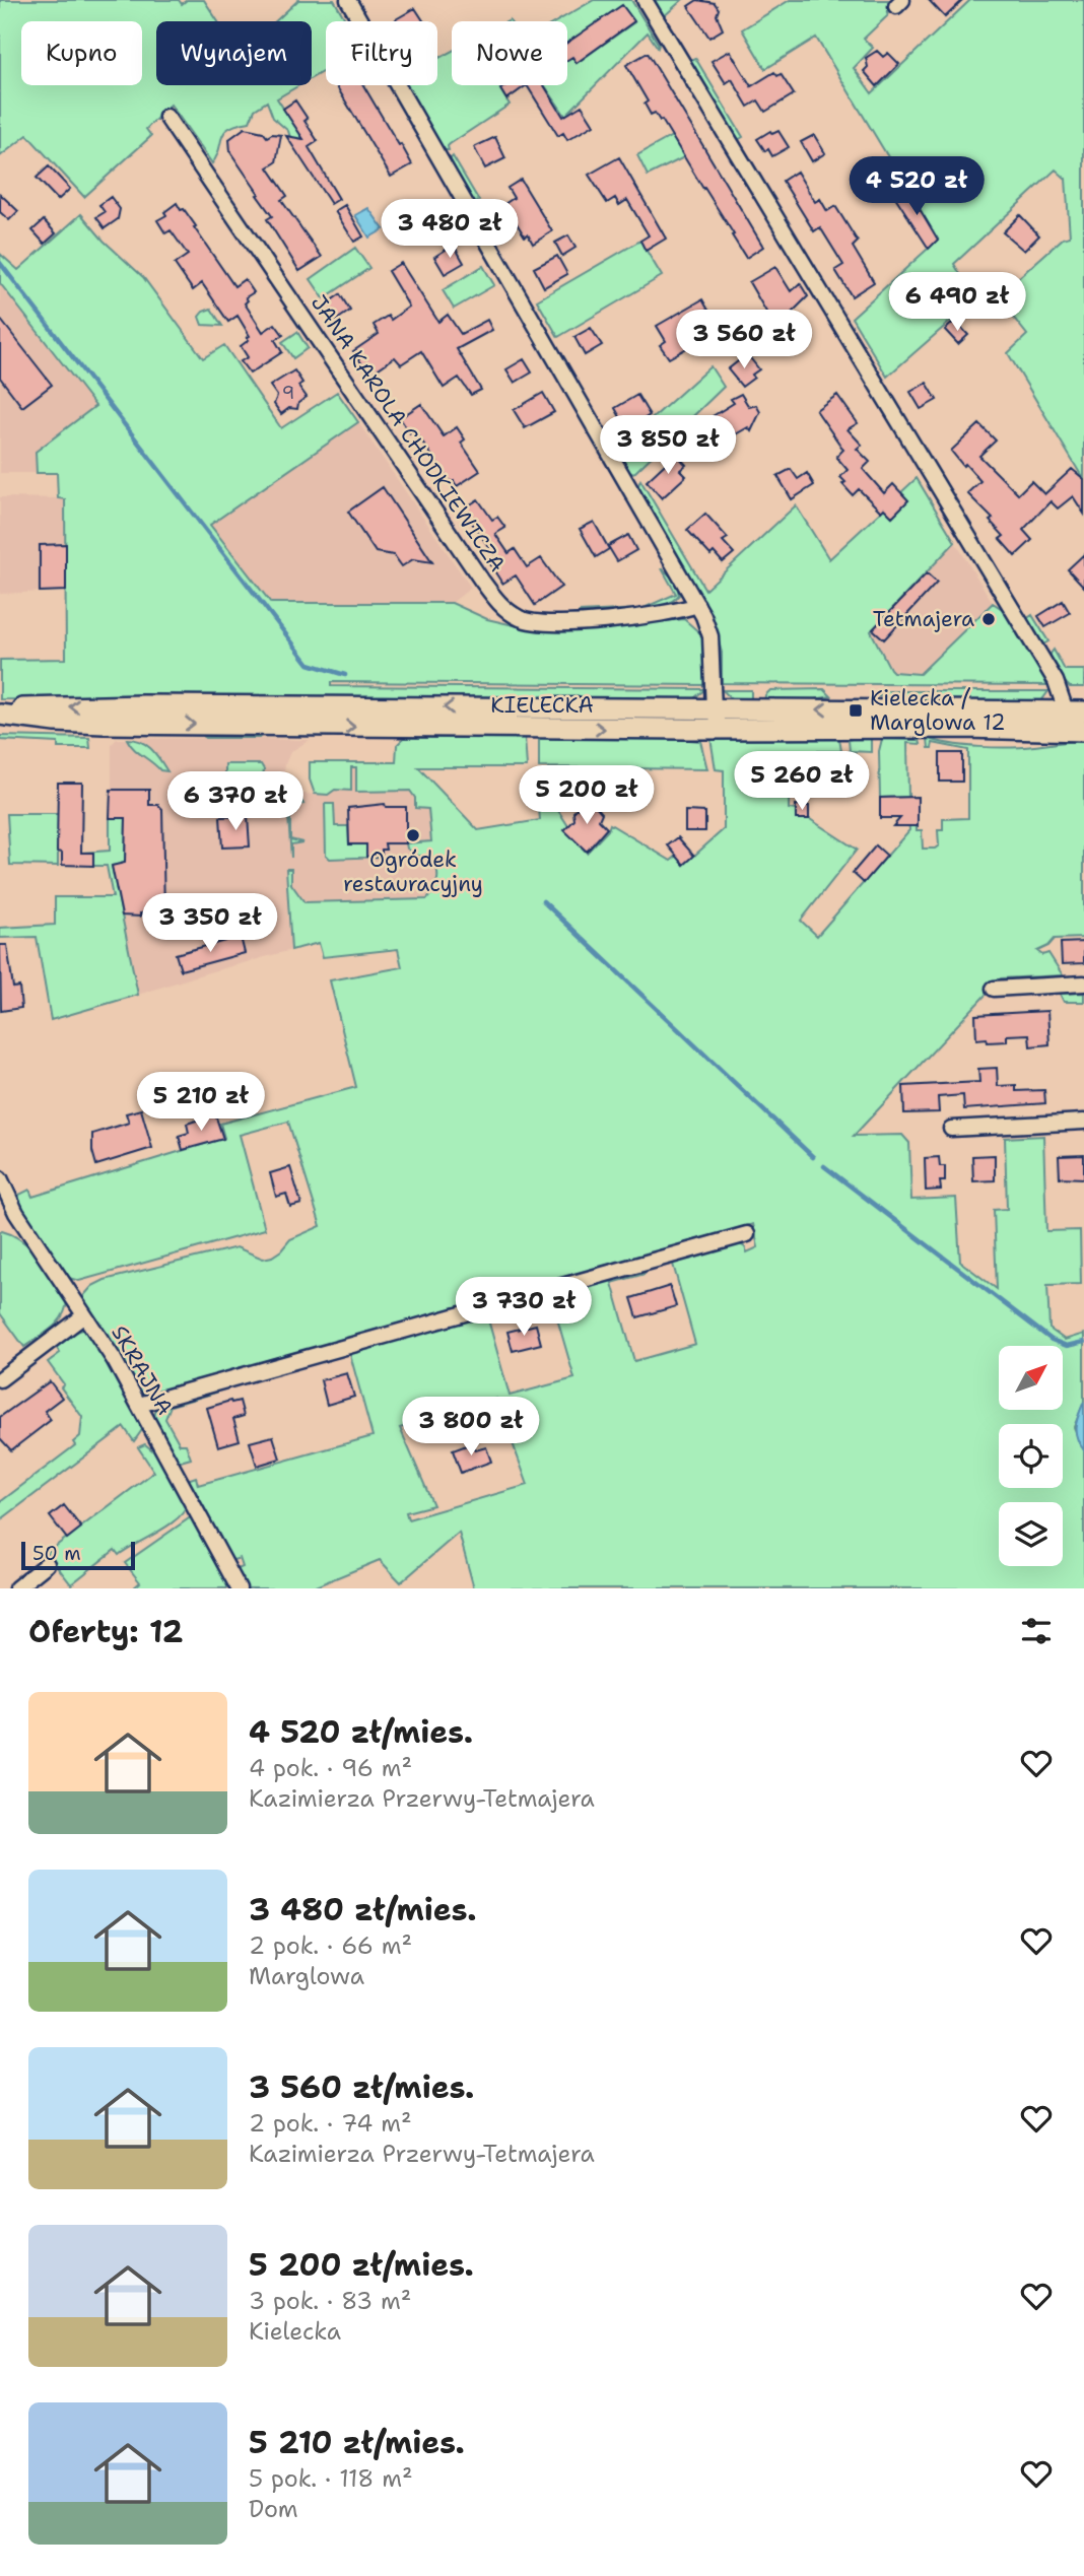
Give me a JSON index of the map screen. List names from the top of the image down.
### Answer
{
  "streets": {
    "main road": ["KIELECKA"],
    "street": ["JANA KAROLA CHODKIEWICZA", "SKRAJNA"]
  },
  "places": {
    "other": ["Tetmajera", "Ogródek restauracyjny"],
    "transit": ["Kielecka / Marglowa 12"]
  },
  "house_numbers": ["9"],
  "scale_bar": "50 m",
  "north": "top right",
  "page": {
    "chip": [
      "Kupno",
      "Wynajem",
      "Filtry",
      "Nowe"
    ],
    "price": [
      "4 520 zł",
      "3 480 zł",
      "6 490 zł",
      "3 560 zł",
      "3 850 zł",
      "5 260 zł",
      "5 200 zł",
      "6 370 zł",
      "3 350 zł",
      "5 210 zł",
      "3 730 zł",
      "3 800 zł"
    ],
    "scale": "50 m",
    "heading": "Oferty: 12",
    "list": [
      {
        "name": "4 520 zł/mies.",
        "note": "4 pok. · 96 m² · Kazimierza Przerwy-Tetmajera"
      },
      {
        "name": "3 480 zł/mies.",
        "note": "2 pok. · 66 m² · Marglowa"
      },
      {
        "name": "3 560 zł/mies.",
        "note": "2 pok. · 74 m² · Kazimierza Przerwy-Tetmajera"
      },
      {
        "name": "5 200 zł/mies.",
        "note": "3 pok. · 83 m² · Kielecka"
      },
      {
        "name": "5 210 zł/mies.",
        "note": "5 pok. · 118 m² · Dom"
      }
    ]
  }
}
